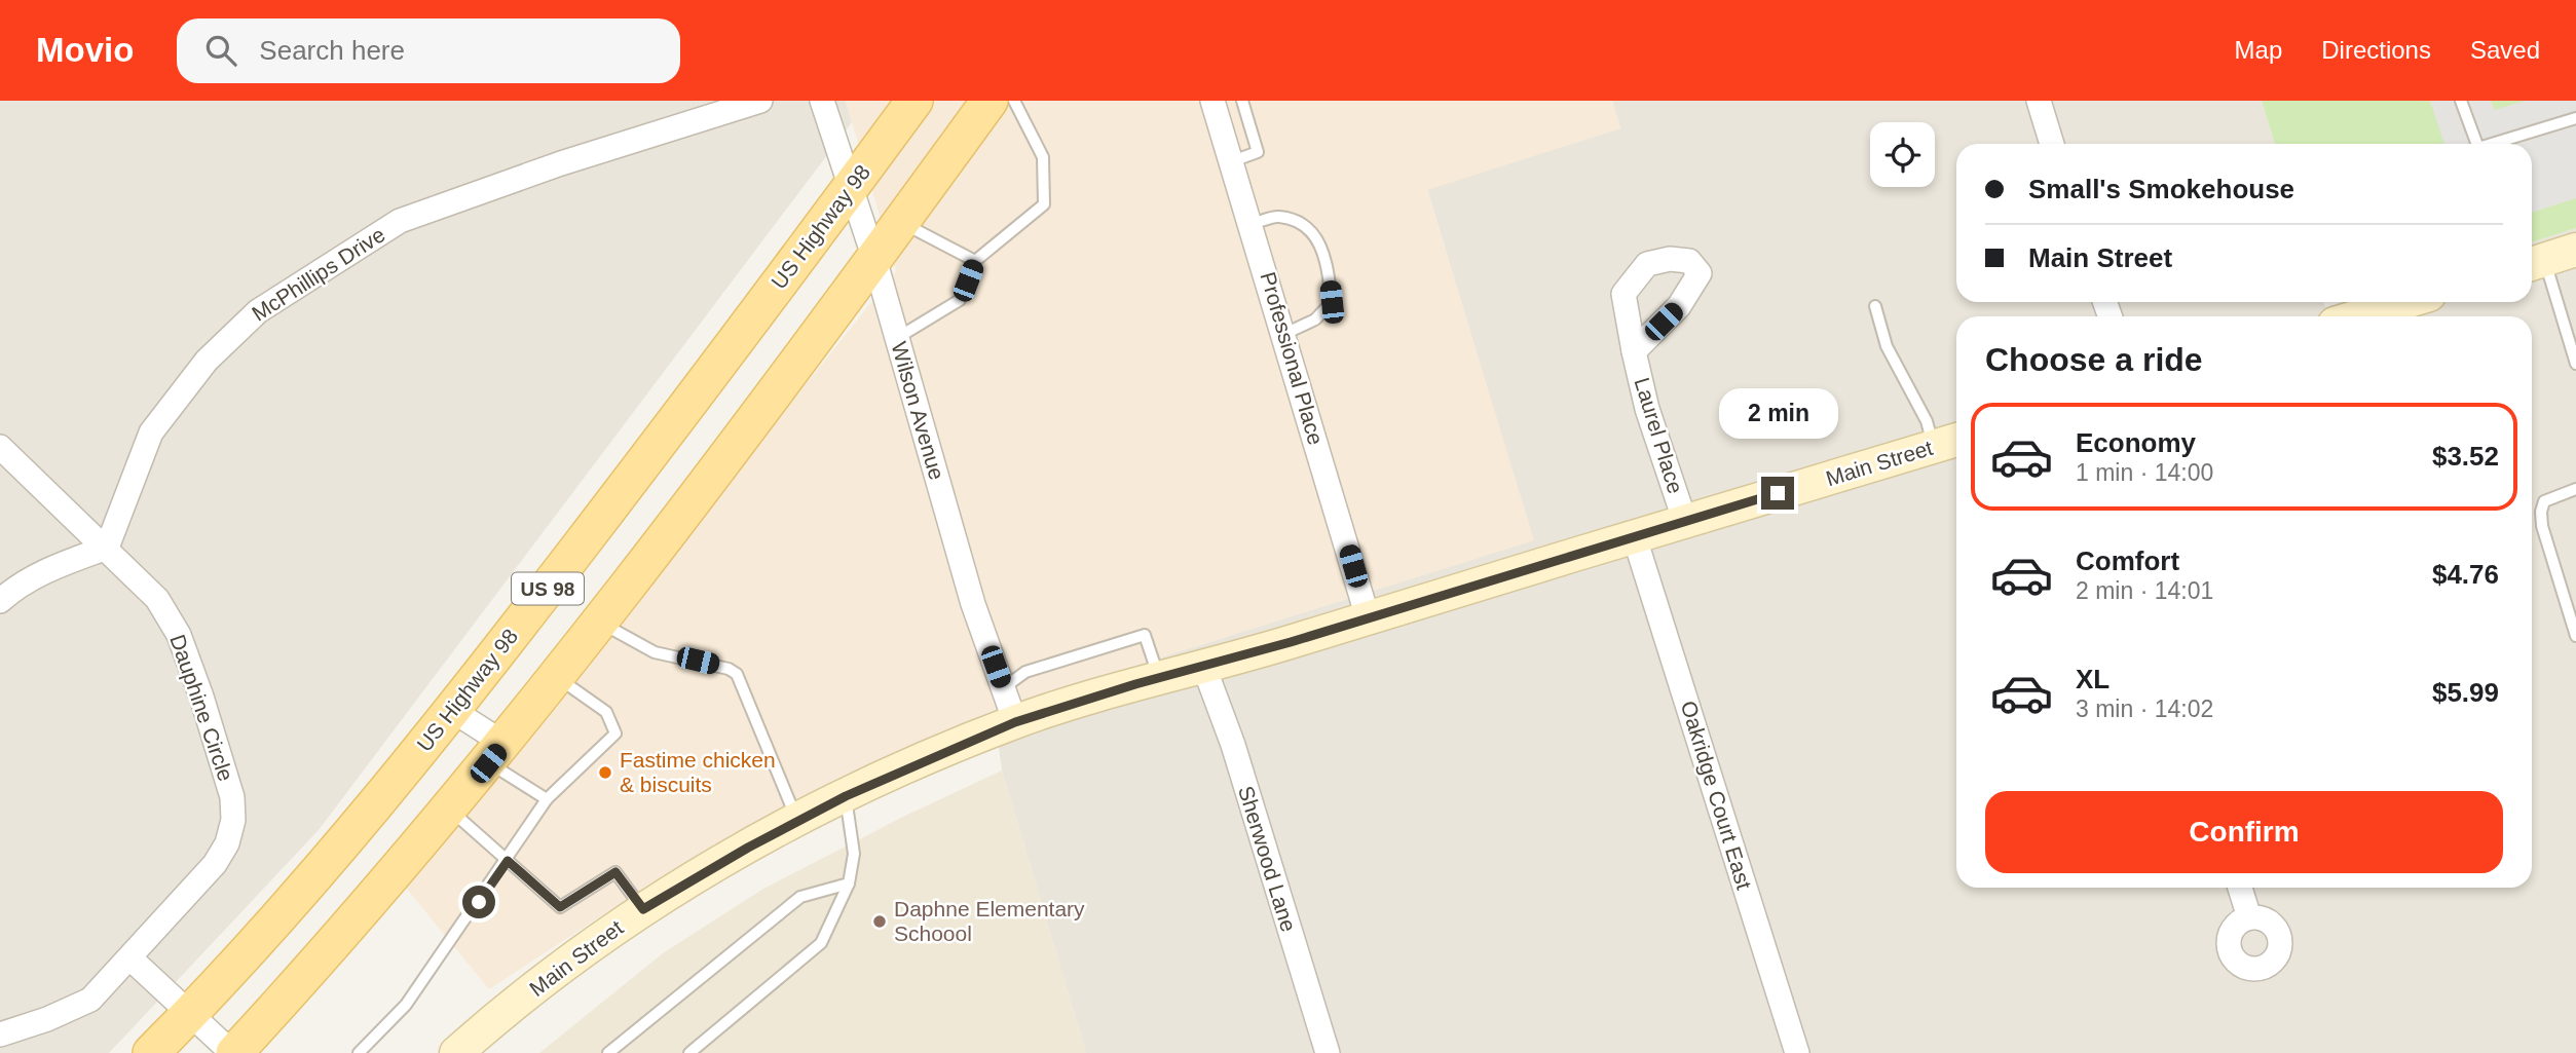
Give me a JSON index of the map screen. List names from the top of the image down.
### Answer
{
  "streets": {
    "main road": ["US Highway 98", "Main Street", "US 98"],
    "street": [
      "McPhillips Drive",
      "Professional Place",
      "Wilson Avenue",
      "Laurel Place",
      "Dauphine Circle",
      "Oakridge Court East",
      "Sherwood Lane"
    ]
  },
  "crossings": [
    ["US Highway 98", "Wilson Avenue"],
    ["McPhillips Drive", "Dauphine Circle"],
    ["Professional Place", "Main Street"],
    ["Wilson Avenue", "Main Street"],
    ["Wilson Avenue", "US 98"],
    ["Laurel Place", "Main Street"],
    ["Main Street", "Oakridge Court East"],
    ["Main Street", "Sherwood Lane"]
  ],
  "places": ["Fastime chicken & biscuits", "Daphne Elementary Schoool"],
  "page": {
    "header": "Movio",
    "search": "Search here",
    "nav": ["Map", "Directions", "Saved"],
    "banner": ["Small's Smokehouse", "Main Street"],
    "heading": "Choose a ride",
    "bubble": "2 min",
    "list": [
      {
        "name": "Economy",
        "note": "1 min · 14:00",
        "value": "$3.52"
      },
      {
        "name": "Comfort",
        "note": "2 min · 14:01",
        "value": "$4.76"
      },
      {
        "name": "XL",
        "note": "3 min · 14:02",
        "value": "$5.99"
      }
    ],
    "buttons": "Confirm"
  }
}
